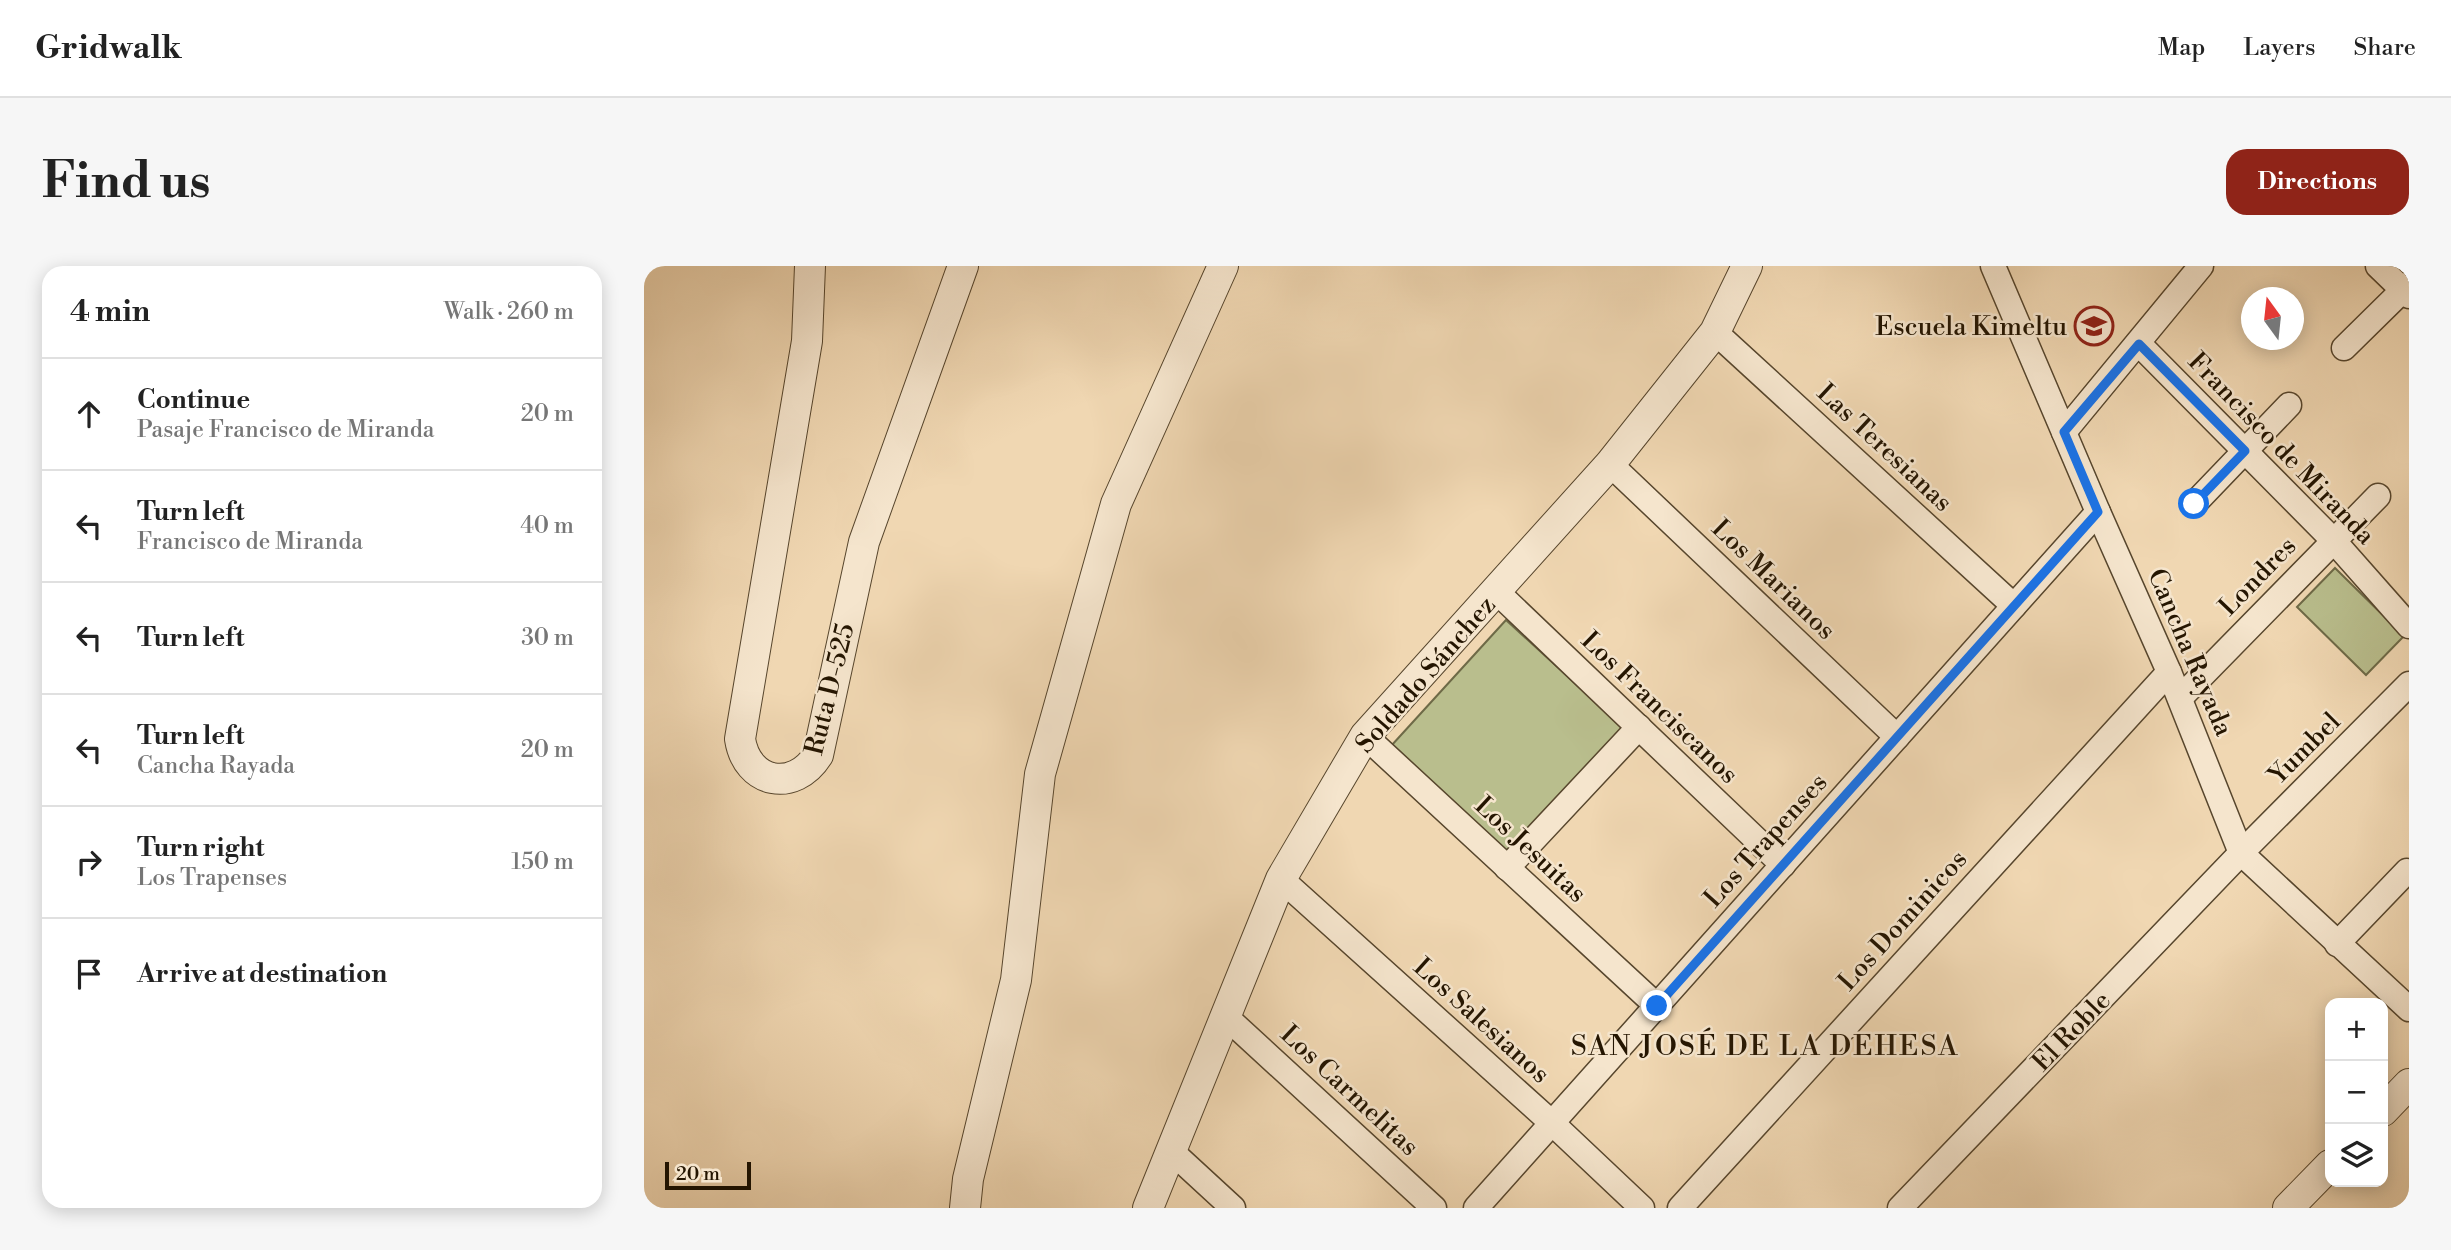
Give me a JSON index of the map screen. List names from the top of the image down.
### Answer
{
  "streets": {
    "street": [
      "Las Teresianas",
      "Francisco de Miranda",
      "Londres",
      "Los Marianos",
      "Cancha Rayada",
      "Soldado Sánchez",
      "Ruta D-525",
      "Los Franciscanos",
      "Yumbel",
      "Los Trapenses",
      "Los Jesuitas",
      "Los Dominicos",
      "Los Salesianos",
      "El Roble",
      "Los Carmelitas"
    ]
  },
  "crossings": [
    ["Las Teresianas", "Soldado Sánchez"],
    ["Las Teresianas", "Los Trapenses"],
    ["Francisco de Miranda", "Londres"],
    ["Londres", "Cancha Rayada"],
    ["Los Marianos", "Soldado Sánchez"],
    ["Los Marianos", "Los Trapenses"],
    ["Cancha Rayada", "Yumbel"],
    ["Cancha Rayada", "Los Trapenses"],
    ["Cancha Rayada", "Los Dominicos"],
    ["Cancha Rayada", "El Roble"],
    ["Soldado Sánchez", "Los Franciscanos"],
    ["Soldado Sánchez", "Los Jesuitas"],
    ["Soldado Sánchez", "Los Salesianos"],
    ["Soldado Sánchez", "Los Carmelitas"],
    ["Los Franciscanos", "Los Trapenses"],
    ["Yumbel", "El Roble"],
    ["Los Trapenses", "Los Jesuitas"],
    ["Los Trapenses", "Los Salesianos"]
  ],
  "districts": ["SAN JOSÉ DE LA DEHESA"],
  "places": {
    "school or university": ["Escuela Kimeltu"]
  },
  "scale_bar": "20 m",
  "north": "top",
  "page": {
    "header": "Gridwalk",
    "nav": ["Map", "Layers", "Share"],
    "buttons": "Directions",
    "title": "Find us",
    "heading": ["4 min", "Walk · 260 m"],
    "list": [
      ["Continue", "Pasaje Francisco de Miranda", "20 m"],
      ["Turn left", "Francisco de Miranda", "40 m"],
      ["Turn left", "30 m"],
      ["Turn left", "Cancha Rayada", "20 m"],
      ["Turn right", "Los Trapenses", "150 m"],
      "Arrive at destination"
    ],
    "map_buttons": ["+", "−"],
    "scale": "20 m"
  }
}
